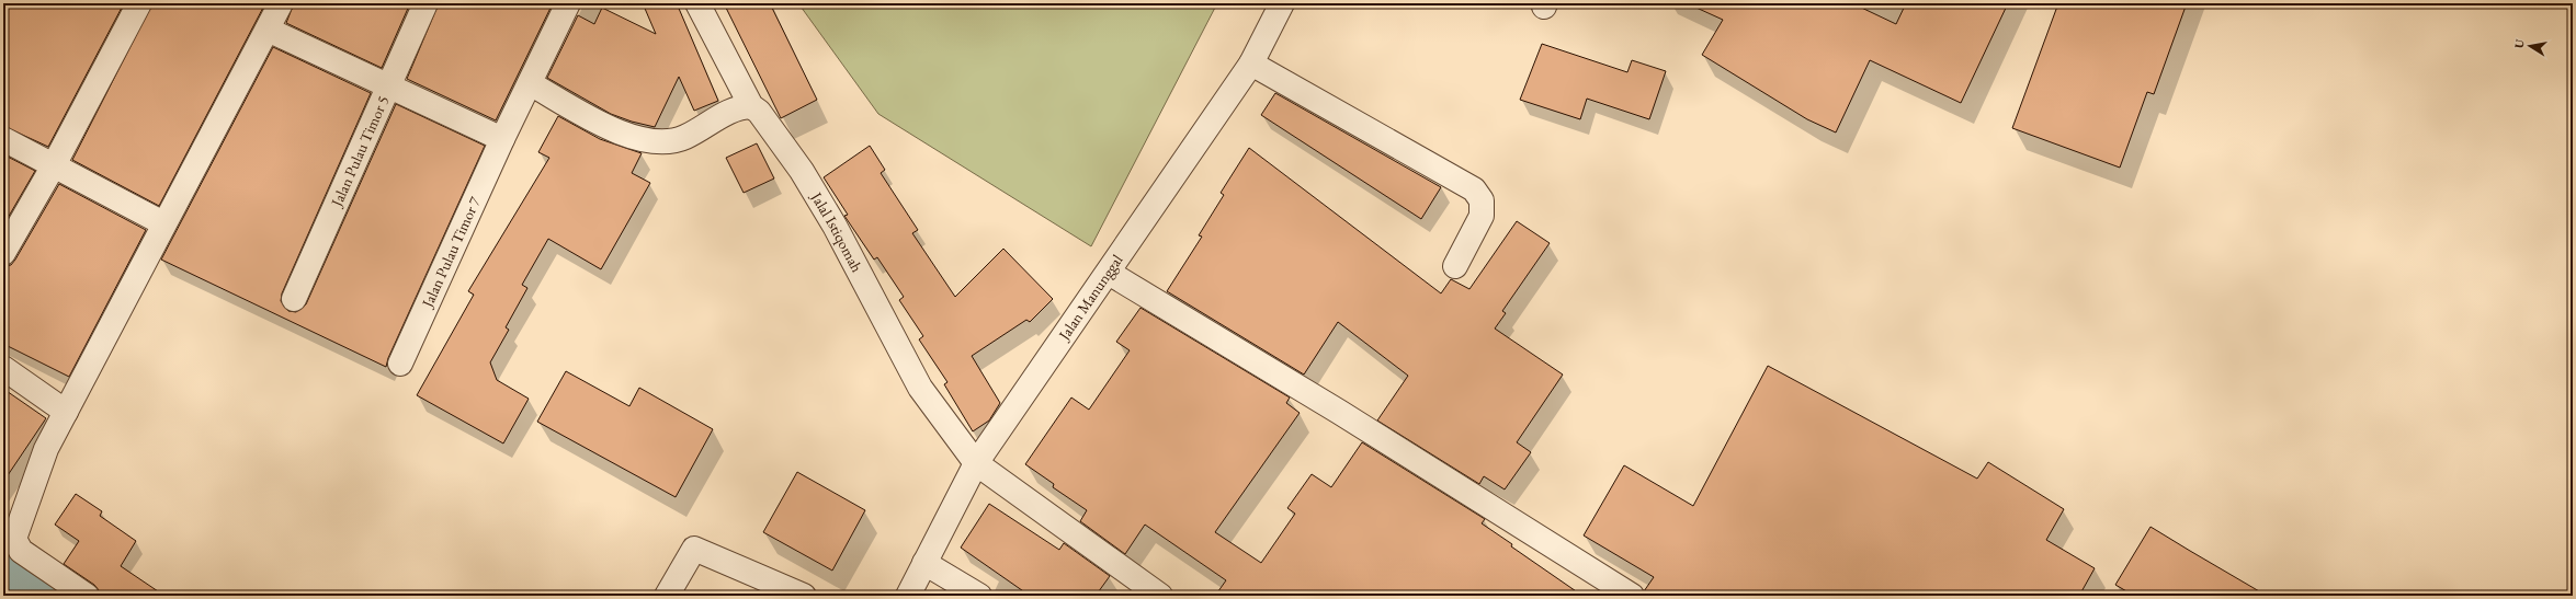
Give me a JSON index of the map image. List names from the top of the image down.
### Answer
{
  "streets": {
    "street": [
      "Jalan Pulau Timor 5",
      "Jalal Istiqomah",
      "Jalan Pulau Timor 7",
      "Jalan Manunggal"
    ]
  },
  "crossings": [
    ["Jalal Istiqomah", "Jalan Manunggal"]
  ],
  "north": "left"
}
